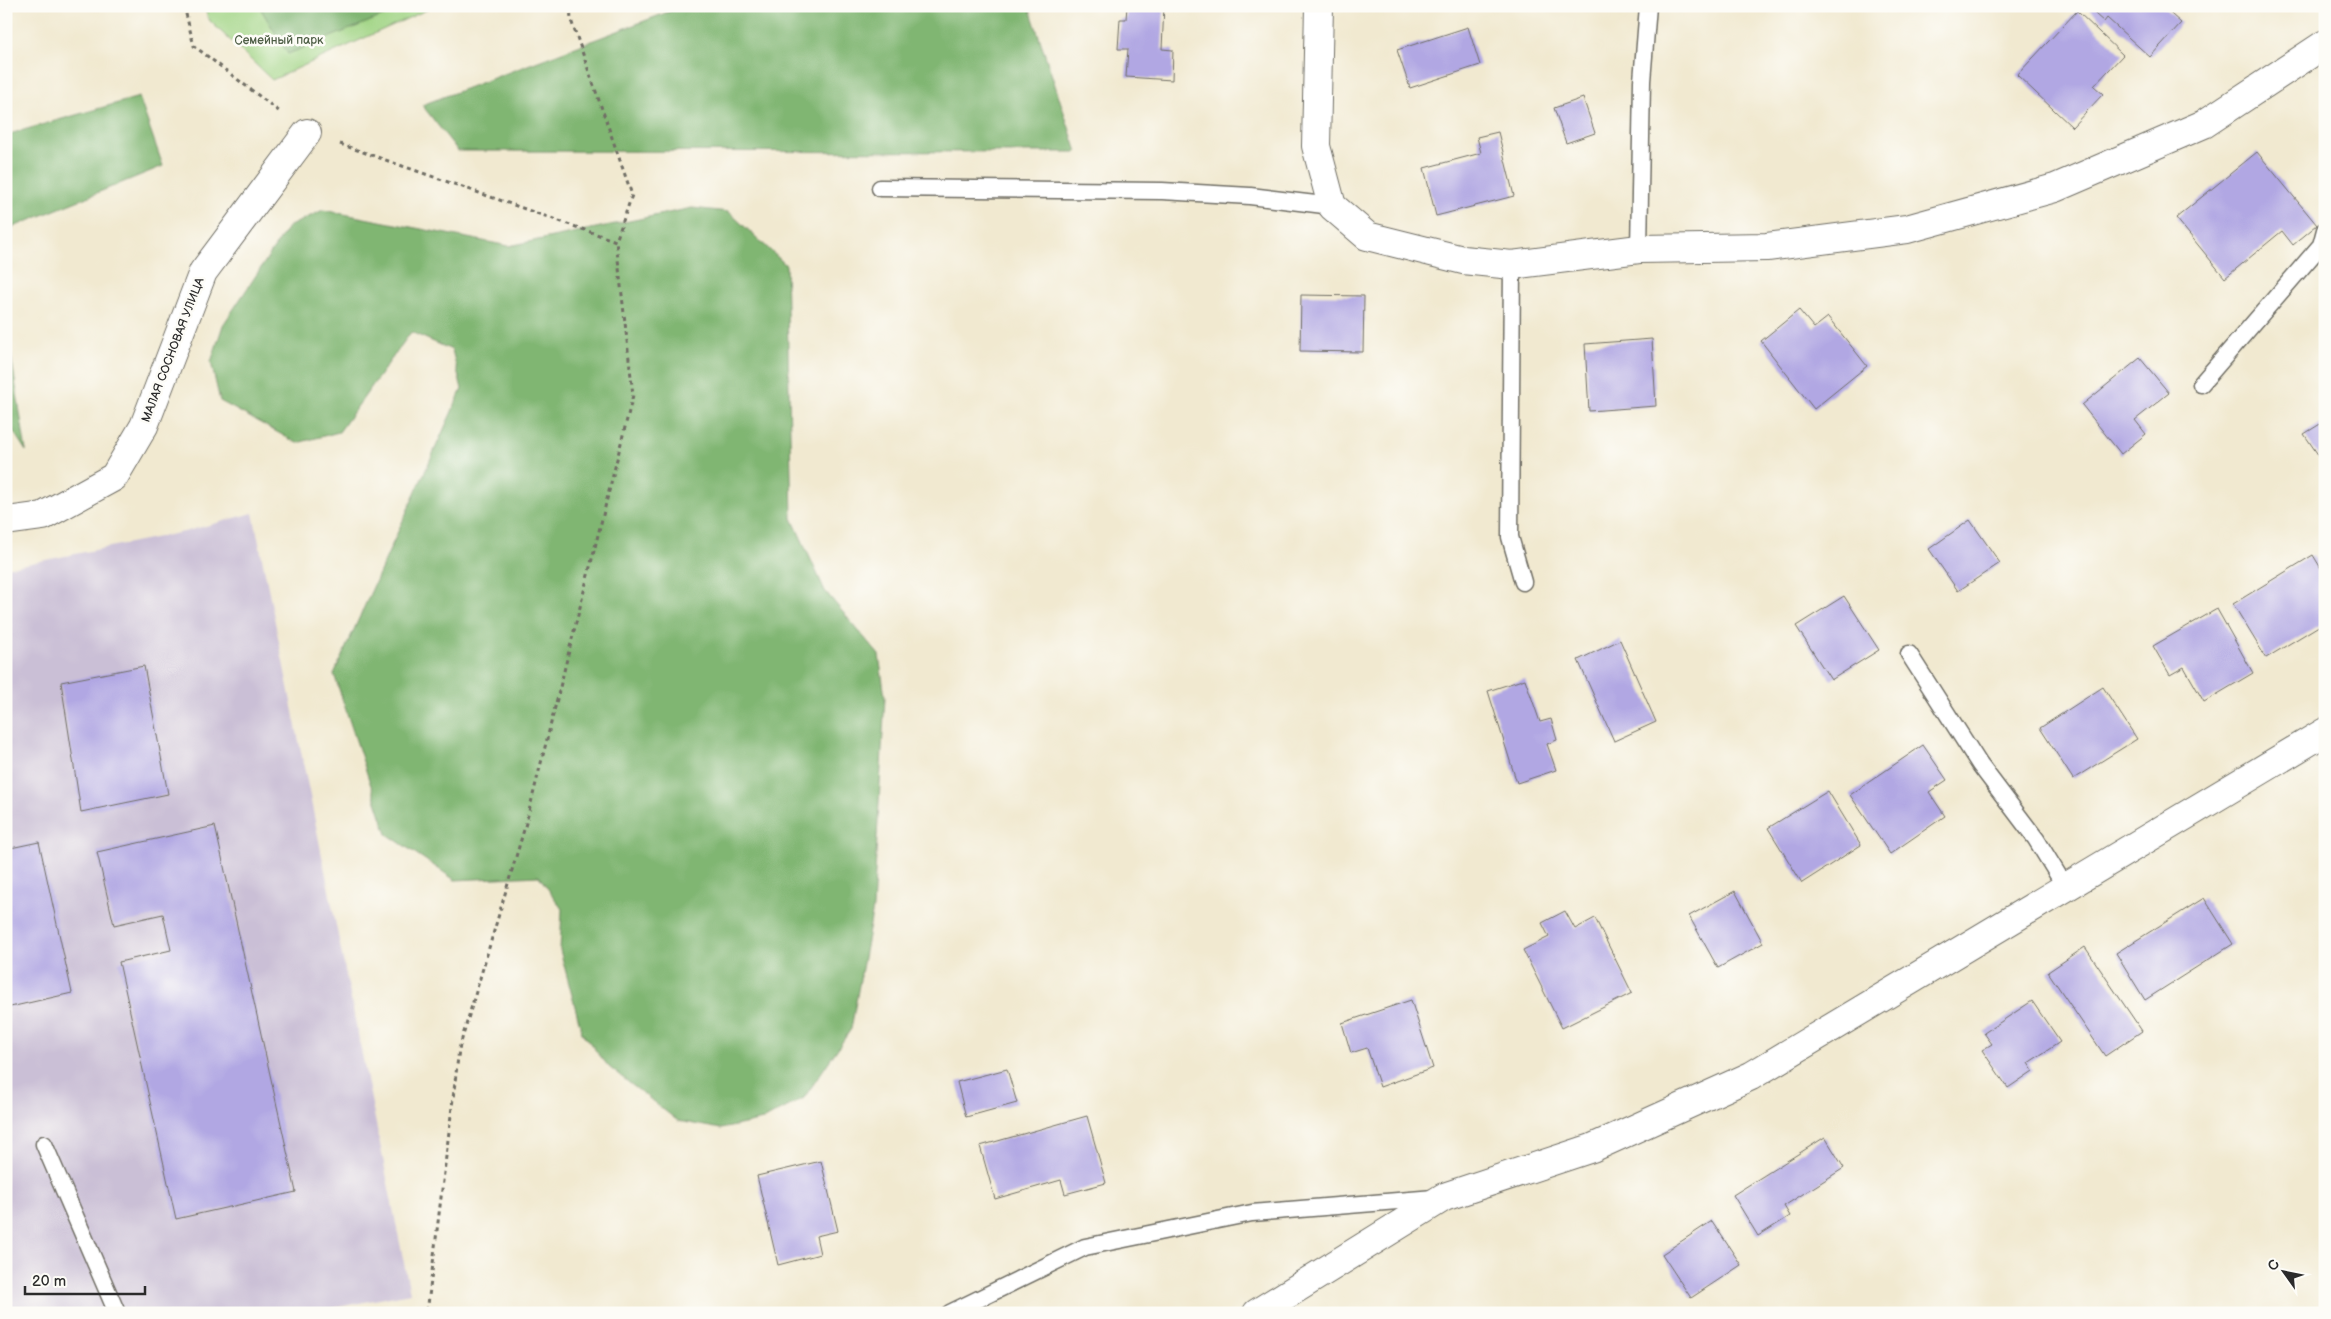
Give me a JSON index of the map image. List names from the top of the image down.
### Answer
{
  "streets": {
    "street": ["МАЛАЯ СОСНОВАЯ УЛИЦА"]
  },
  "parks": ["Семейный парк"],
  "scale_bar": "20 m",
  "north": "top left"
}
